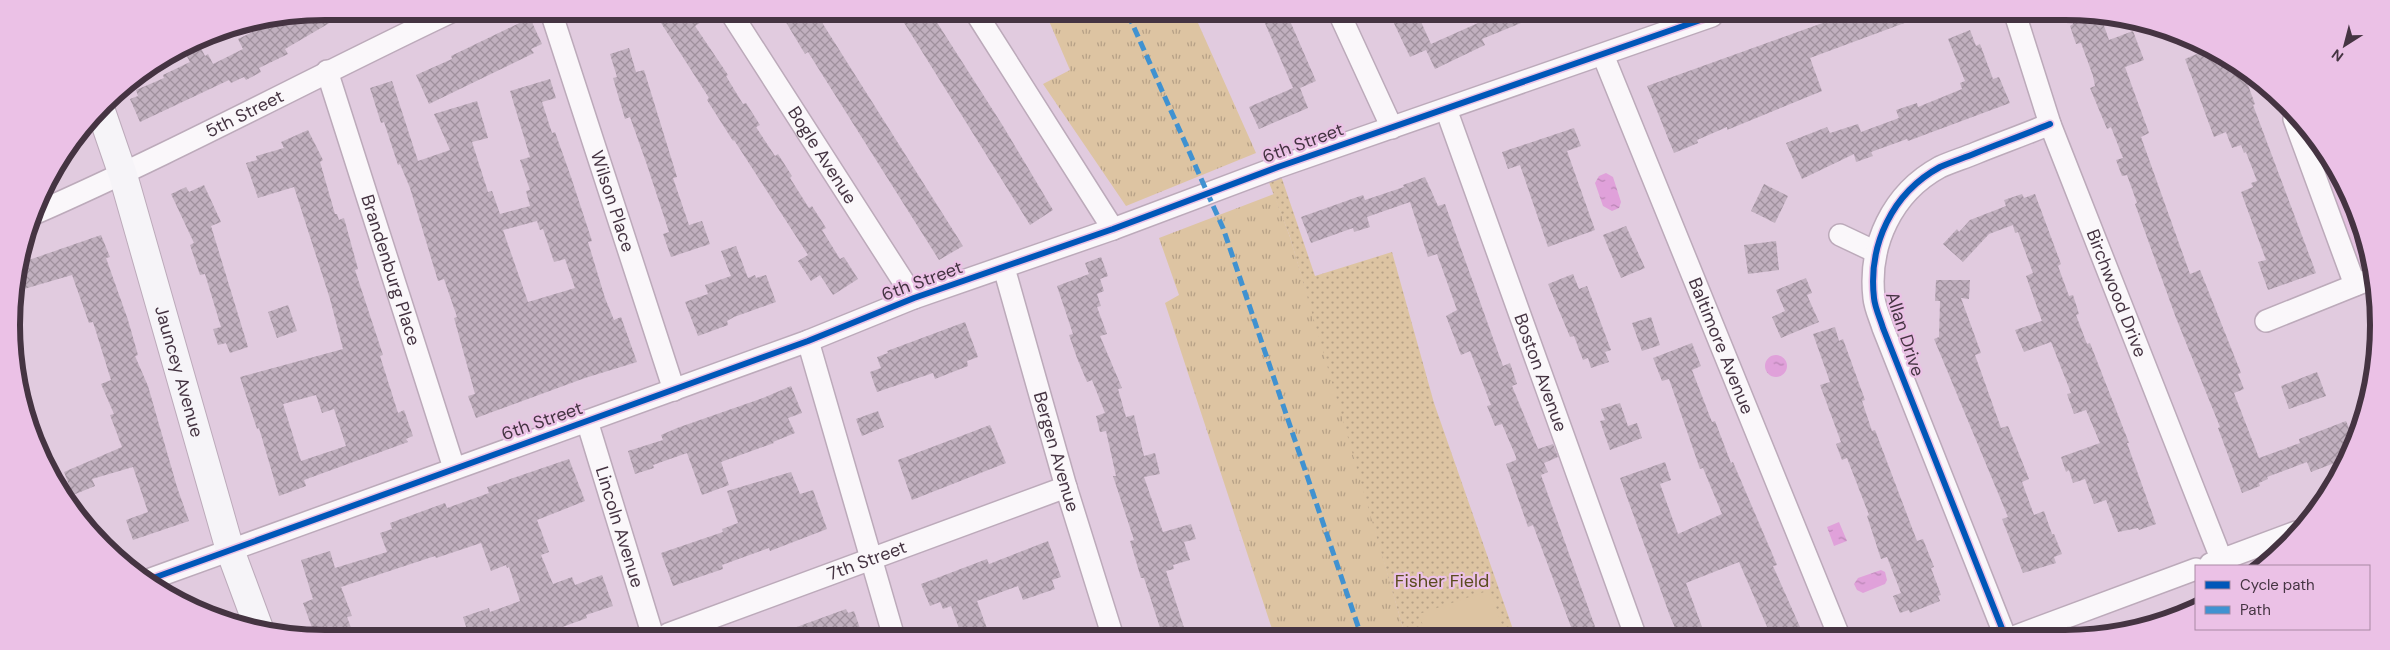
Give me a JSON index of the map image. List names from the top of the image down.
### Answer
{
  "streets": {
    "street": [
      "5th Street",
      "6th Street",
      "Bogle Avenue",
      "Wilson Place",
      "Brandenburg Place",
      "Birchwood Drive",
      "Allan Drive",
      "Baltimore Avenue",
      "Jauncey Avenue",
      "Boston Avenue",
      "Bergen Avenue",
      "Lincoln Avenue",
      "7th Street"
    ]
  },
  "crossings": [
    ["5th Street", "Brandenburg Place"],
    ["5th Street", "Jauncey Avenue"],
    ["6th Street", "Bogle Avenue"],
    ["6th Street", "Wilson Place"],
    ["6th Street", "Brandenburg Place"],
    ["6th Street", "Baltimore Avenue"],
    ["6th Street", "Jauncey Avenue"],
    ["6th Street", "Boston Avenue"],
    ["6th Street", "Bergen Avenue"],
    ["6th Street", "Lincoln Avenue"],
    ["Birchwood Drive", "Allan Drive"],
    ["Bergen Avenue", "7th Street"]
  ],
  "parks": ["Fisher Field"],
  "legend": ["Cycle path", "Path"],
  "north": "bottom left"
}
